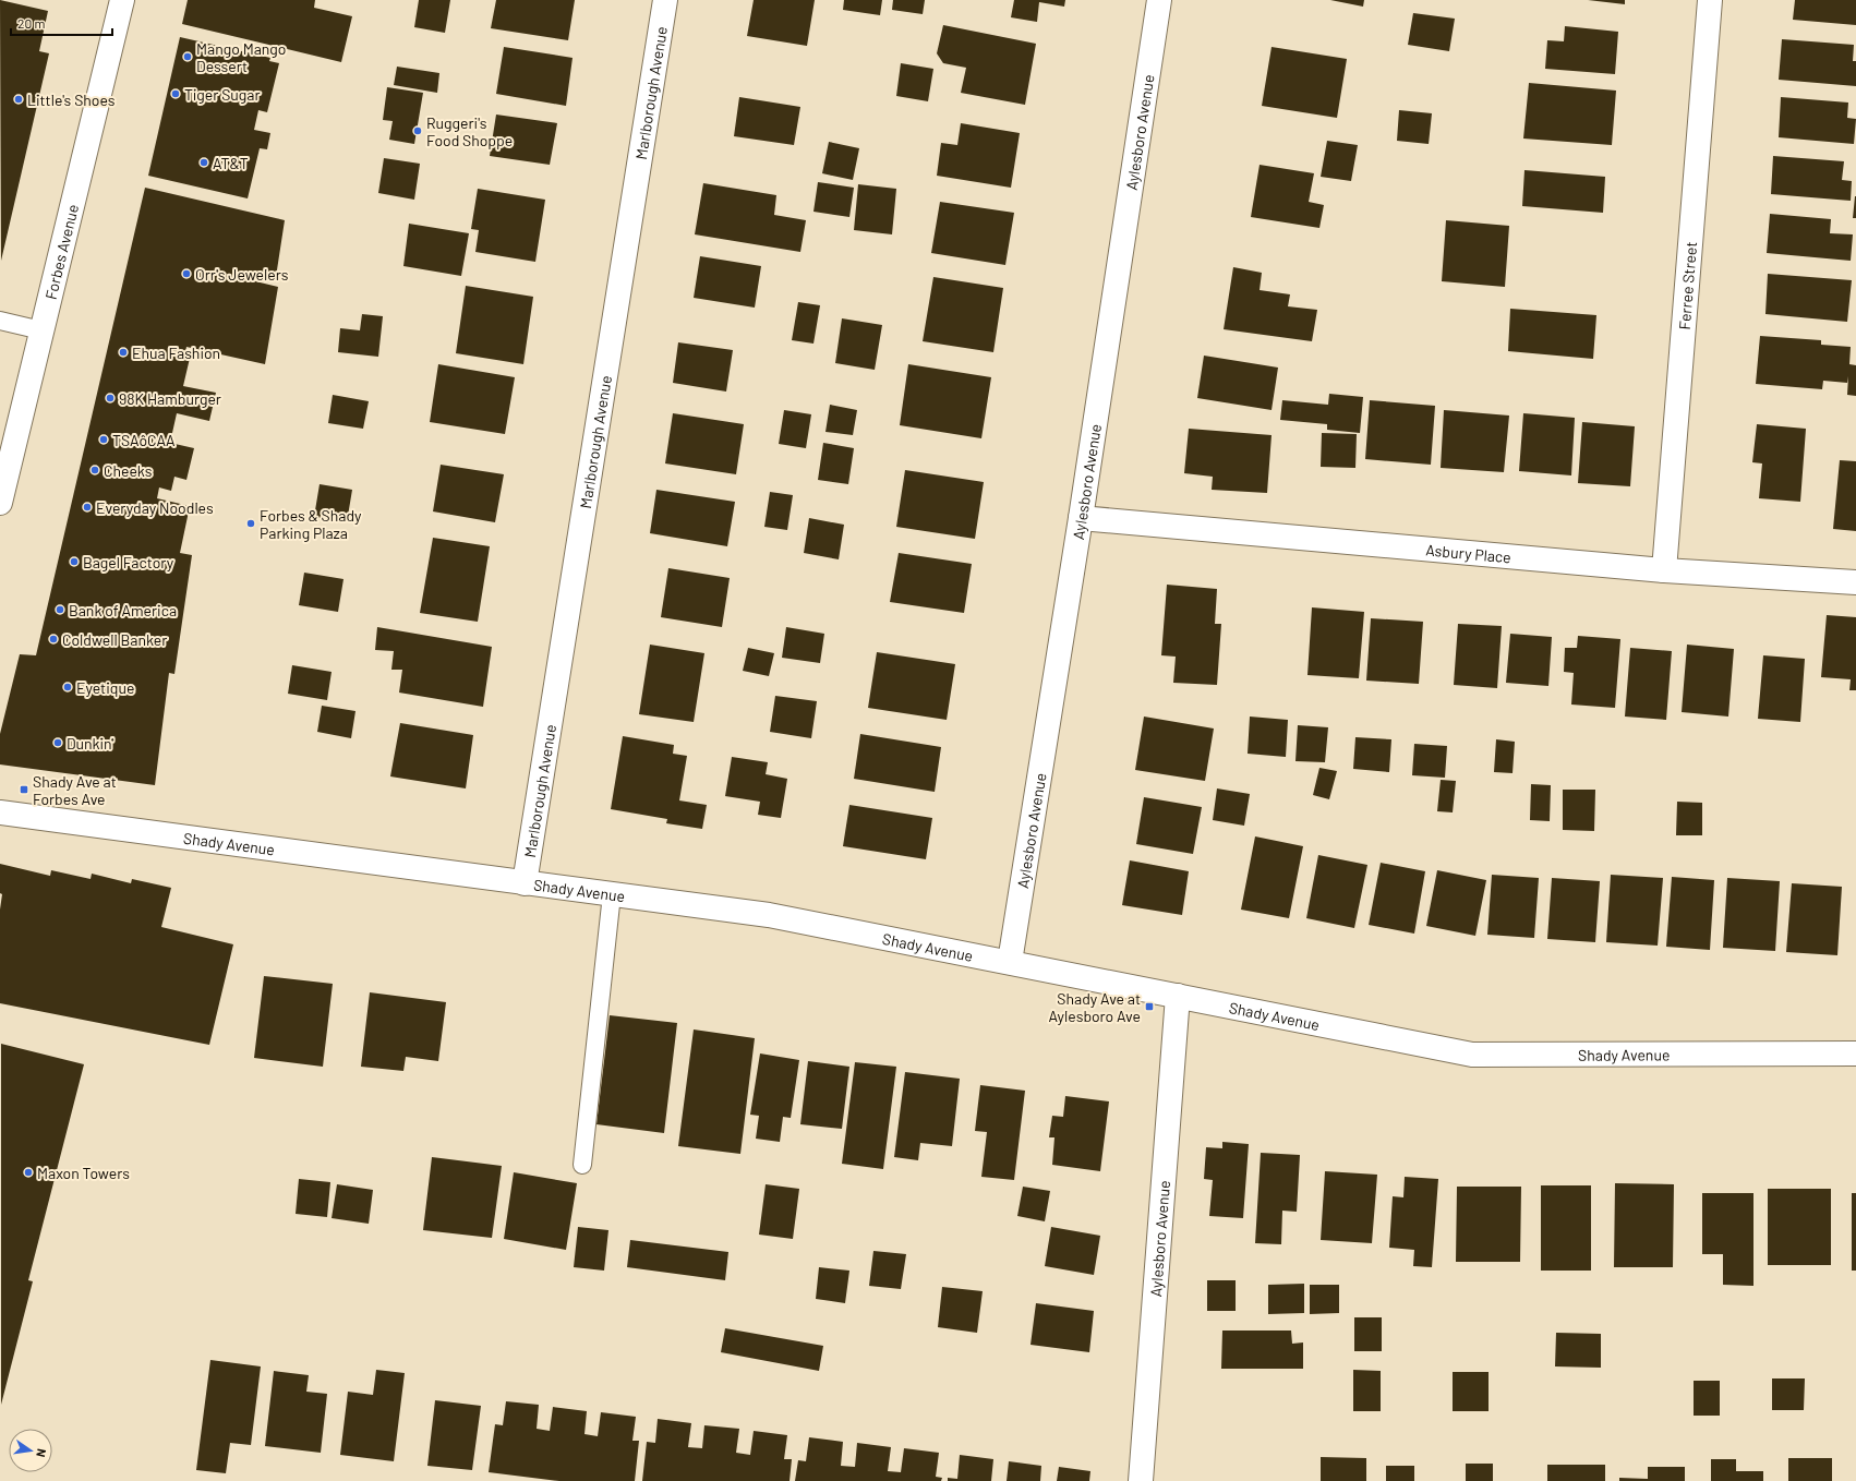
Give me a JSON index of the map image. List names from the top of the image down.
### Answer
{
  "streets": {
    "street": [
      "Marlborough Avenue",
      "Aylesboro Avenue",
      "Forbes Avenue",
      "Ferree Street",
      "Asbury Place",
      "Shady Avenue"
    ]
  },
  "crossings": [
    ["Marlborough Avenue", "Shady Avenue"],
    ["Aylesboro Avenue", "Asbury Place"],
    ["Aylesboro Avenue", "Shady Avenue"],
    ["Ferree Street", "Asbury Place"]
  ],
  "places": {
    "other": [
      "Mango Mango Dessert",
      "Tiger Sugar",
      "Little's Shoes",
      "Ruggeri's Food Shoppe",
      "AT&T",
      "Orr's Jewelers",
      "Ehua Fashion",
      "98K Hamburger",
      "TSAôCAA",
      "Cheeks",
      "Everyday Noodles",
      "Forbes & Shady Parking Plaza",
      "Bagel Factory",
      "Bank of America",
      "Coldwell Banker",
      "Eyetique",
      "Dunkin'",
      "Maxon Towers"
    ],
    "transit": ["Shady Ave at Forbes Ave", "Shady Ave at Aylesboro Ave"]
  },
  "scale_bar": "20 m",
  "north": "right"
}
